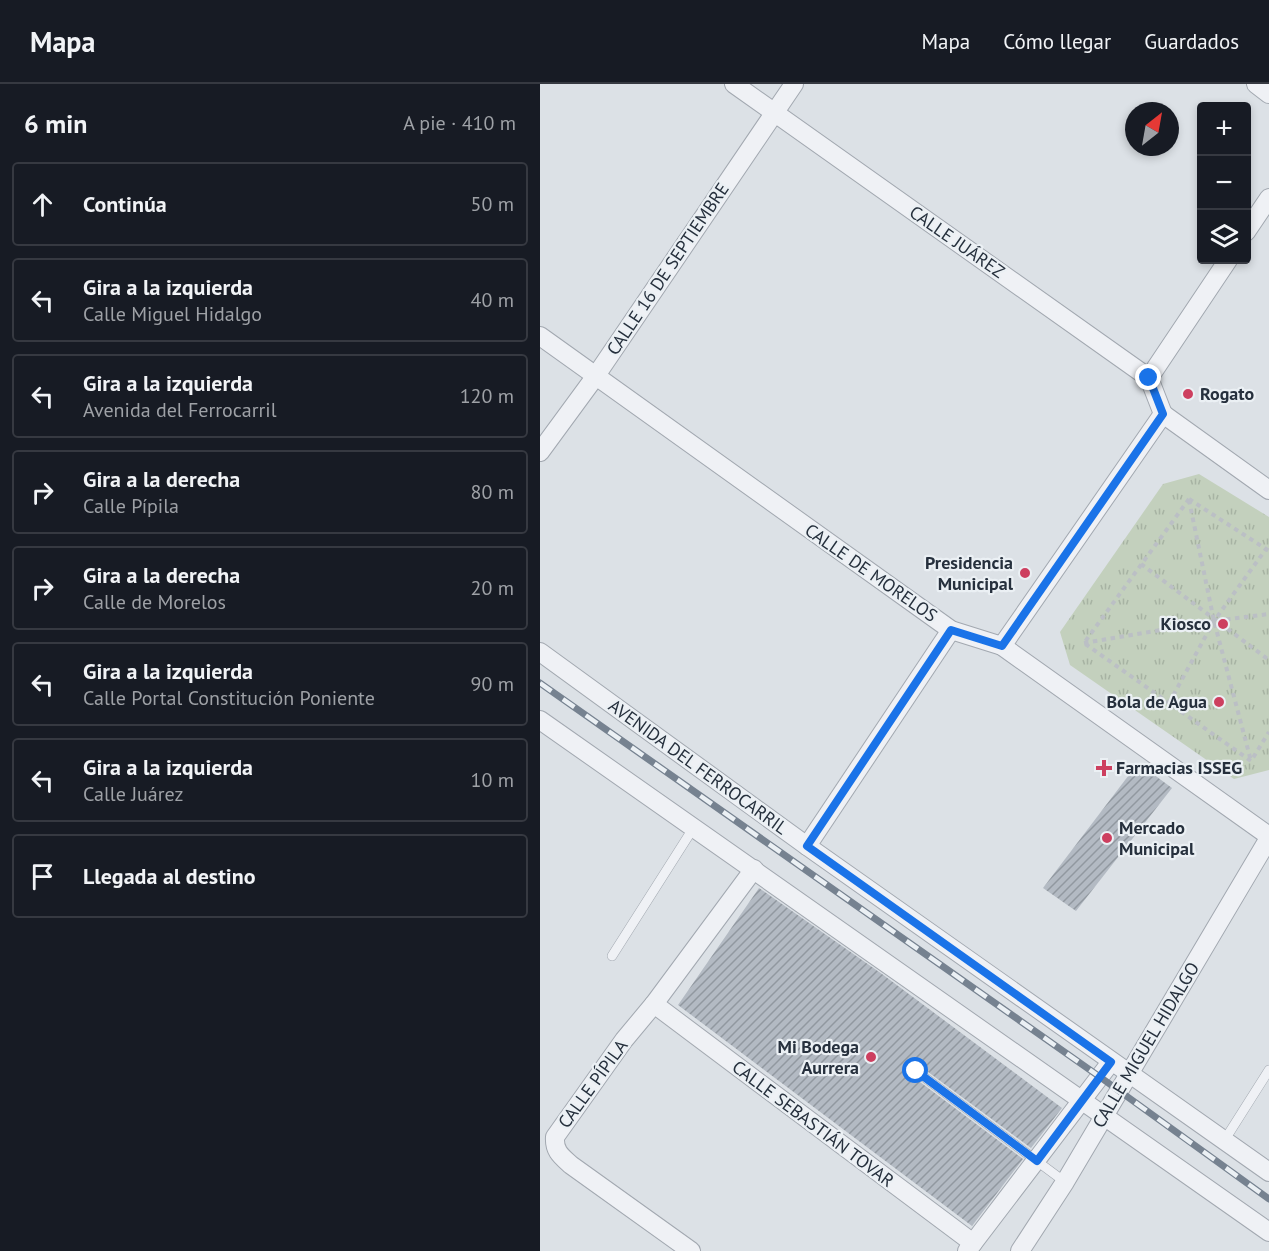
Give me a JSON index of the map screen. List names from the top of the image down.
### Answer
{
  "streets": {
    "street": [
      "CALLE JUÁREZ",
      "CALLE 16 DE SEPTIEMBRE",
      "CALLE DE MORELOS",
      "AVENIDA DEL FERROCARRIL",
      "CALLE MIGUEL HIDALGO",
      "CALLE PÍPILA",
      "CALLE SEBASTIÁN TOVAR"
    ]
  },
  "crossings": [
    ["CALLE JUÁREZ", "CALLE 16 DE SEPTIEMBRE"],
    ["CALLE 16 DE SEPTIEMBRE", "CALLE DE MORELOS"],
    ["CALLE DE MORELOS", "CALLE MIGUEL HIDALGO"],
    ["AVENIDA DEL FERROCARRIL", "CALLE MIGUEL HIDALGO"],
    ["CALLE MIGUEL HIDALGO", "CALLE SEBASTIÁN TOVAR"],
    ["CALLE PÍPILA", "CALLE SEBASTIÁN TOVAR"]
  ],
  "places": {
    "other": [
      "Rogato",
      "Presidencia Municipal",
      "Kiosco",
      "Bola de Agua",
      "Mercado Municipal",
      "Mi Bodega Aurrera"
    ],
    "health": ["Farmacias ISSEG"]
  },
  "north": "top right",
  "page": {
    "header": "Mapa",
    "nav": ["Mapa", "Cómo llegar", "Guardados"],
    "heading": ["6 min", "A pie · 410 m"],
    "map_buttons": ["+", "−"],
    "list": [
      ["Continúa", "50 m"],
      ["Gira a la izquierda", "Calle Miguel Hidalgo", "40 m"],
      ["Gira a la izquierda", "Avenida del Ferrocarril", "120 m"],
      ["Gira a la derecha", "Calle Pípila", "80 m"],
      ["Gira a la derecha", "Calle de Morelos", "20 m"],
      ["Gira a la izquierda", "Calle Portal Constitución Poniente", "90 m"],
      ["Gira a la izquierda", "Calle Juárez", "10 m"],
      "Llegada al destino"
    ]
  }
}
